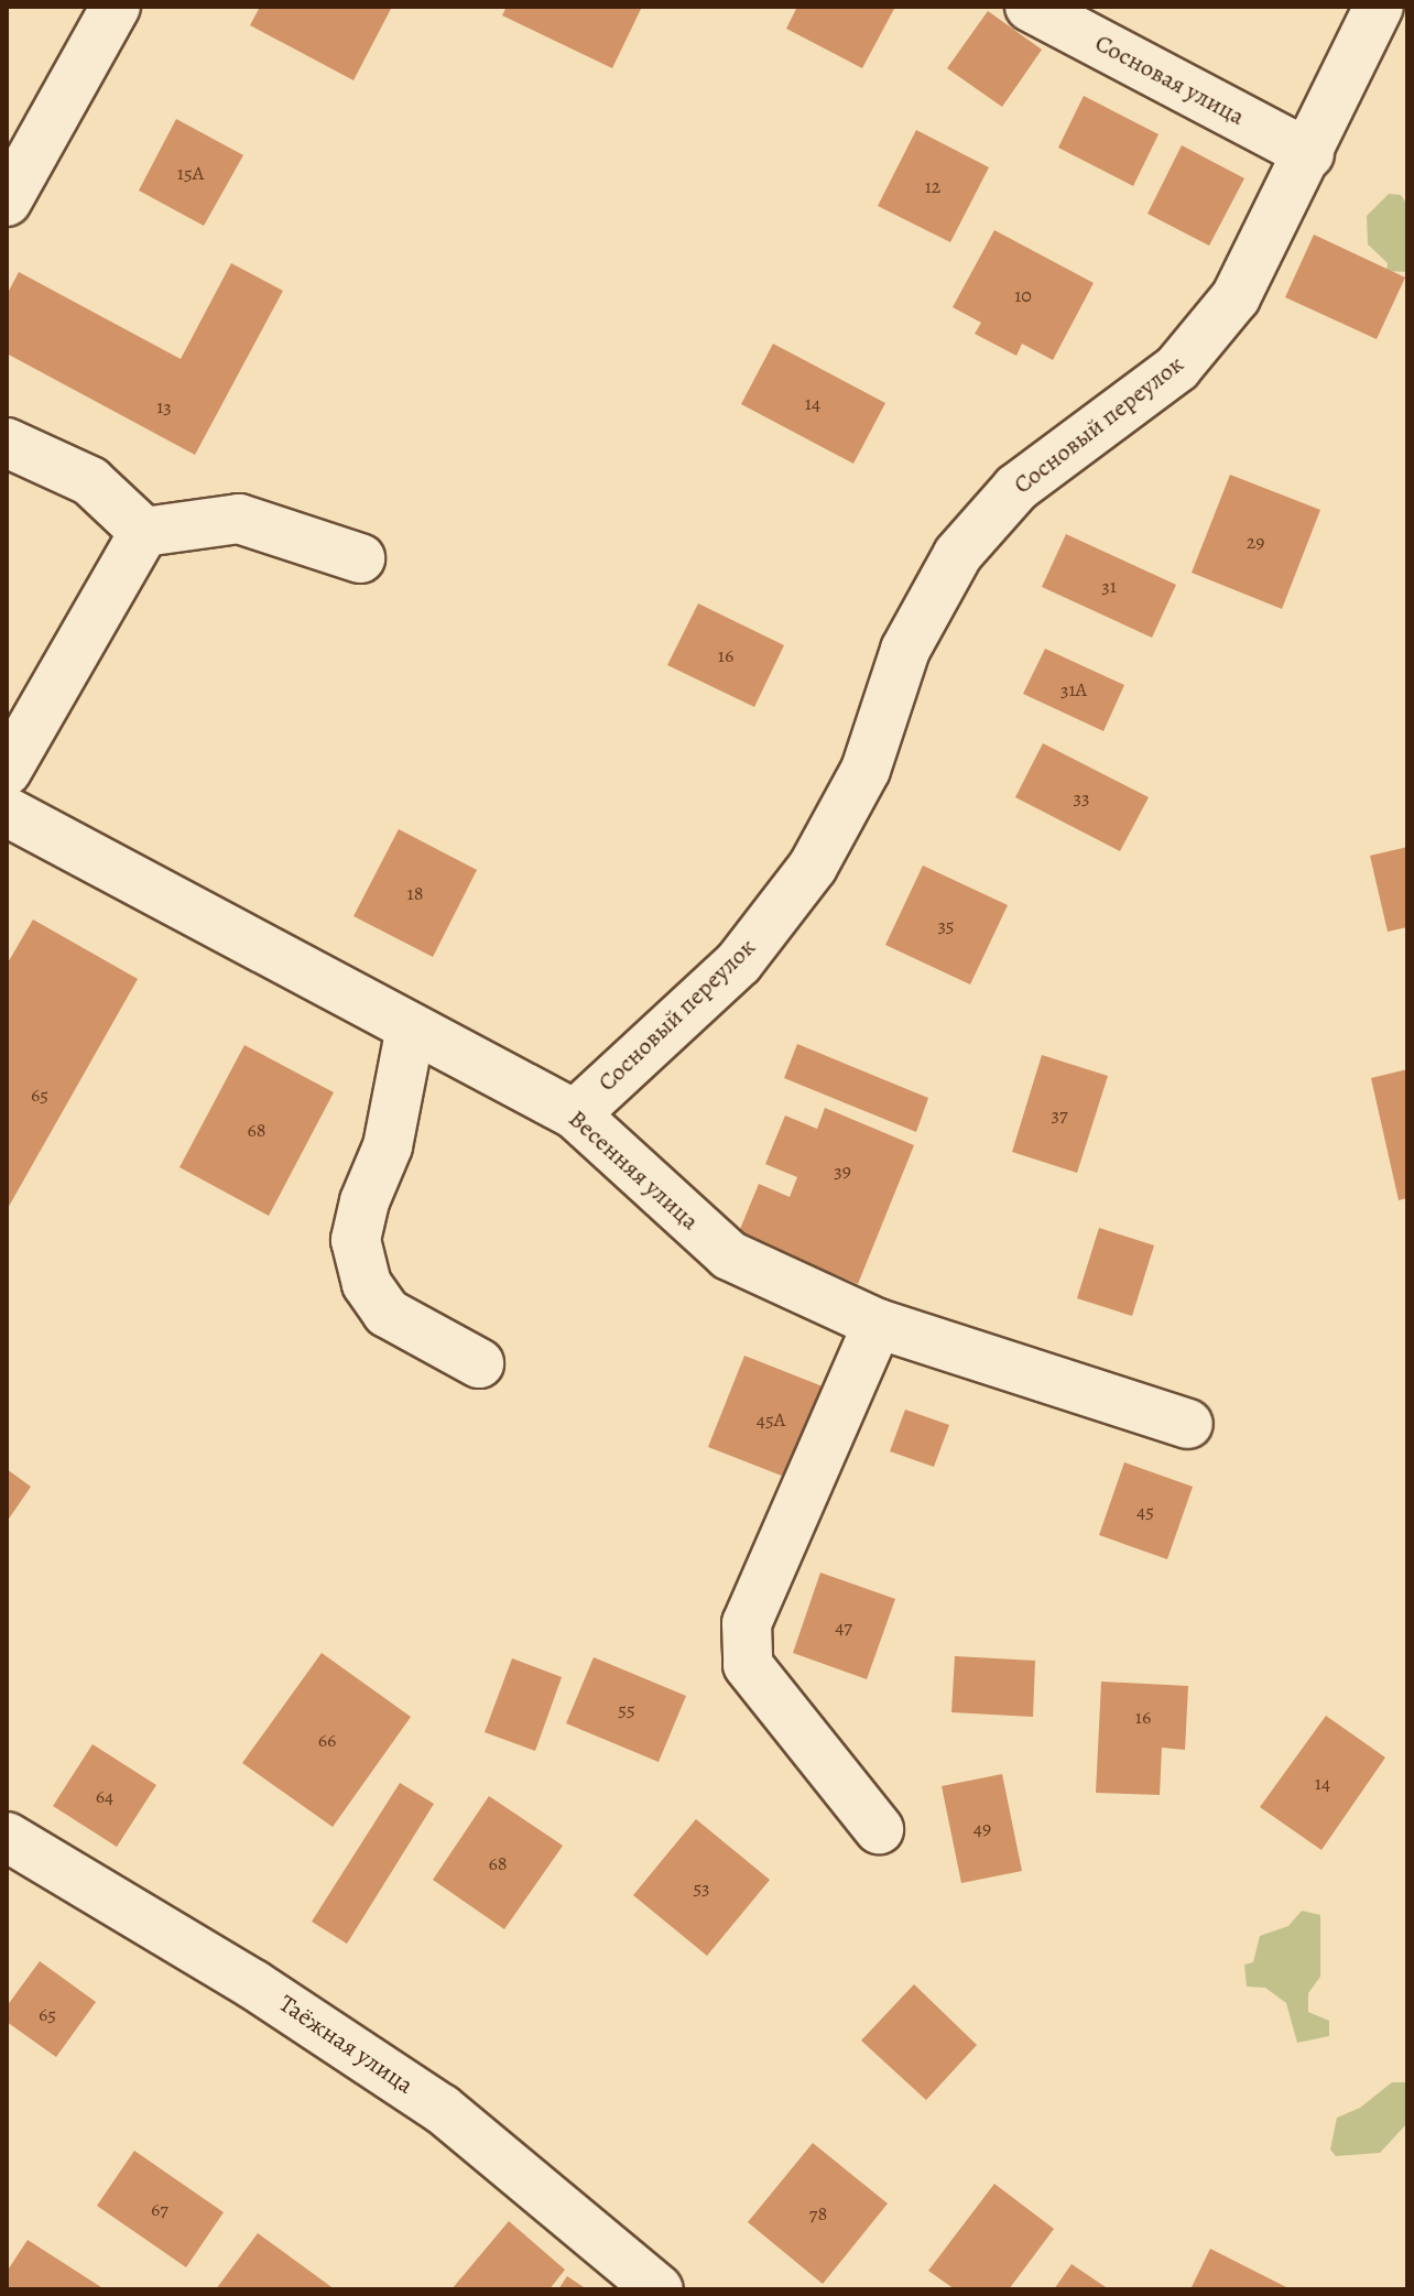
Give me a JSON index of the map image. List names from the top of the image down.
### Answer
{
  "streets": {
    "street": [
      "Сосновая улица",
      "Сосновый переулок",
      "Весенняя улица",
      "Таёжная улица"
    ]
  },
  "crossings": [
    ["Сосновая улица", "Сосновый переулок"],
    ["Сосновый переулок", "Весенняя улица"]
  ],
  "house_numbers": [
    "15А",
    "12",
    "10",
    "14",
    "13",
    "29",
    "31",
    "16",
    "31А",
    "33",
    "18",
    "35",
    "65",
    "37",
    "68",
    "39",
    "45А",
    "45",
    "47",
    "55",
    "16",
    "66",
    "14",
    "64",
    "49",
    "68",
    "53",
    "65",
    "67",
    "78"
  ]
}
